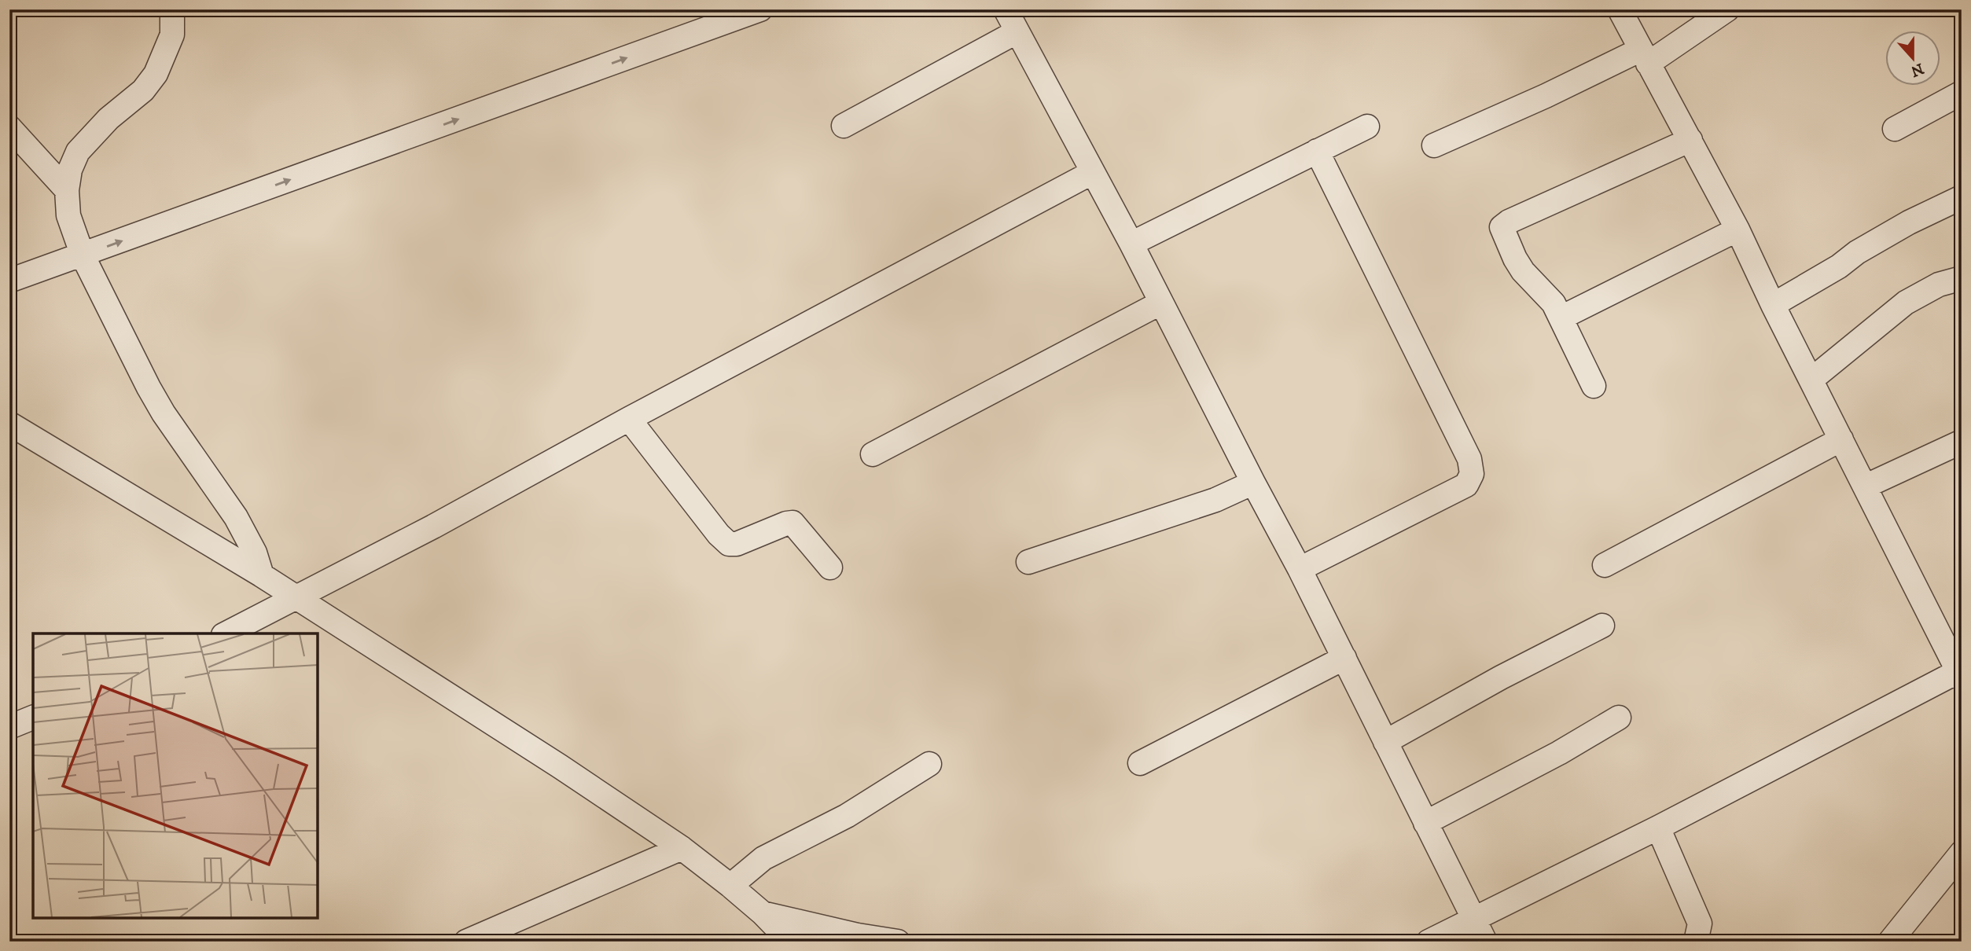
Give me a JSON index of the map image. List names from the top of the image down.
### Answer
{
  "north": "bottom"
}
